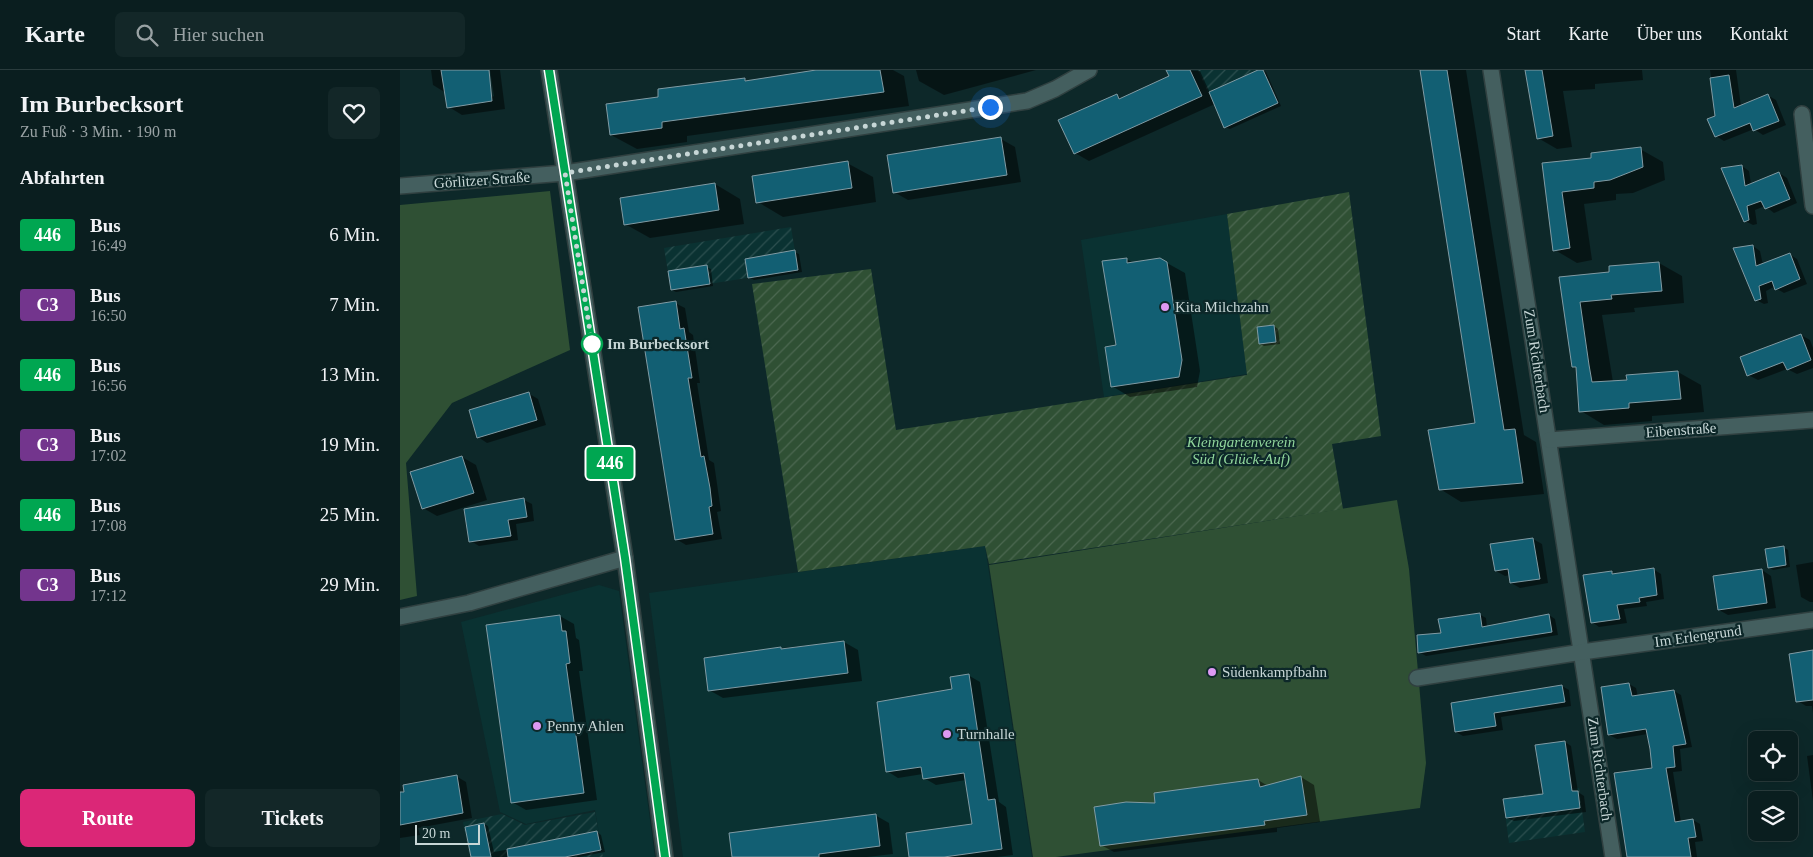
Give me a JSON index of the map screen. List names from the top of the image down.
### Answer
{
  "streets": {
    "street": [
      "Görlitzer Straße",
      "Zum Richterbach",
      "Eibenstraße",
      "Im Erlengrund"
    ]
  },
  "crossings": [
    ["Zum Richterbach", "Eibenstraße"],
    ["Zum Richterbach", "Im Erlengrund"]
  ],
  "parks": ["Kleingartenverein Süd (Glück-Auf)"],
  "places": [
    "Kita Milchzahn",
    "Im Burbecksort",
    "Südenkampfbahn",
    "Penny Ahlen",
    "Turnhalle"
  ],
  "lines": ["bus line 446"],
  "scale_bar": "20 m",
  "page": {
    "header": "Karte",
    "search": "Hier suchen",
    "nav": [
      "Start",
      "Karte",
      "Über uns",
      "Kontakt"
    ],
    "heading": [
      ["Im Burbecksort", "Zu Fuß · 3 Min. · 190 m"],
      "Abfahrten"
    ],
    "on_map": "446",
    "list": [
      {
        "mark": "446",
        "name": "Bus",
        "note": "16:49",
        "value": "6 Min."
      },
      {
        "mark": "C3",
        "name": "Bus",
        "note": "16:50",
        "value": "7 Min."
      },
      {
        "mark": "446",
        "name": "Bus",
        "note": "16:56",
        "value": "13 Min."
      },
      {
        "mark": "C3",
        "name": "Bus",
        "note": "17:02",
        "value": "19 Min."
      },
      {
        "mark": "446",
        "name": "Bus",
        "note": "17:08",
        "value": "25 Min."
      },
      {
        "mark": "C3",
        "name": "Bus",
        "note": "17:12",
        "value": "29 Min."
      }
    ],
    "buttons": ["Route", "Tickets"],
    "scale": "20 m"
  }
}
